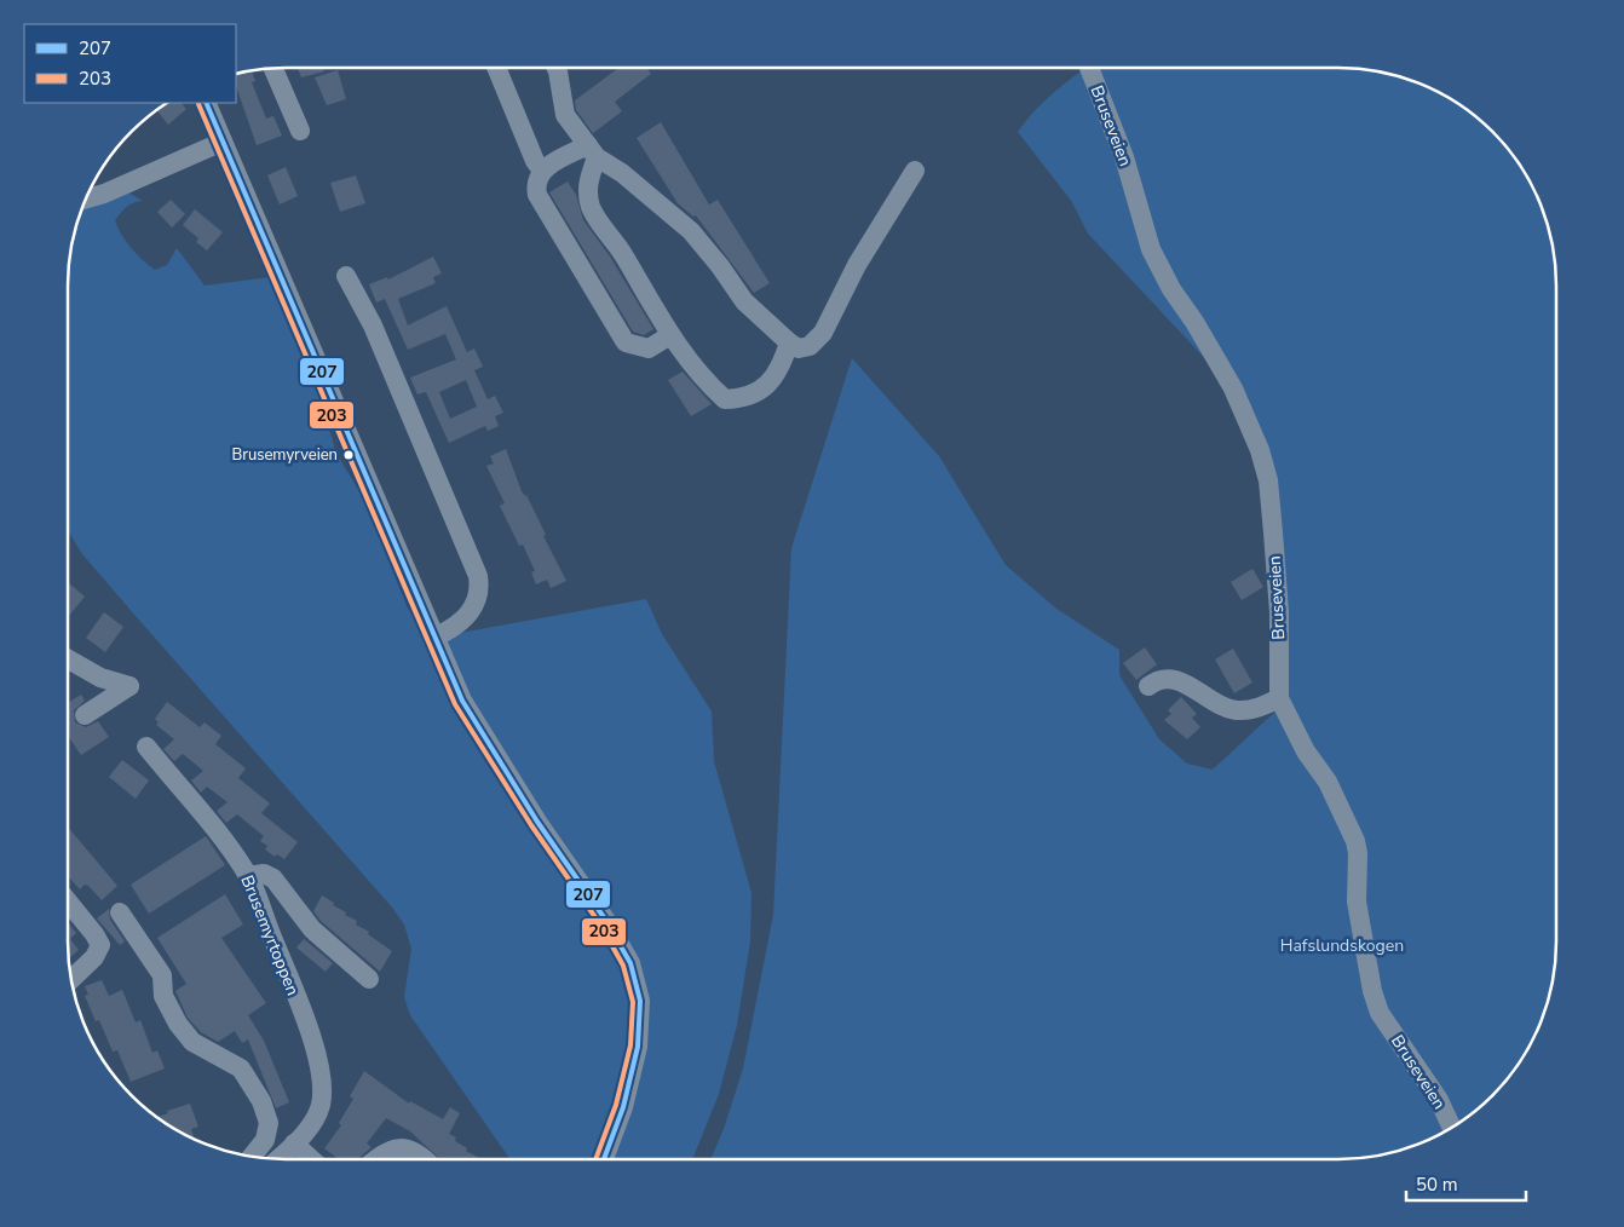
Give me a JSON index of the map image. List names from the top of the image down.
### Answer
{
  "streets": {
    "street": ["Bruseveien", "Brusemyrtoppen"]
  },
  "parks": ["Hafslundskogen"],
  "places": ["Brusemyrveien"],
  "lines": ["transit line 207", "transit line 203"],
  "legend": ["207", "203"],
  "scale_bar": "50 m"
}
